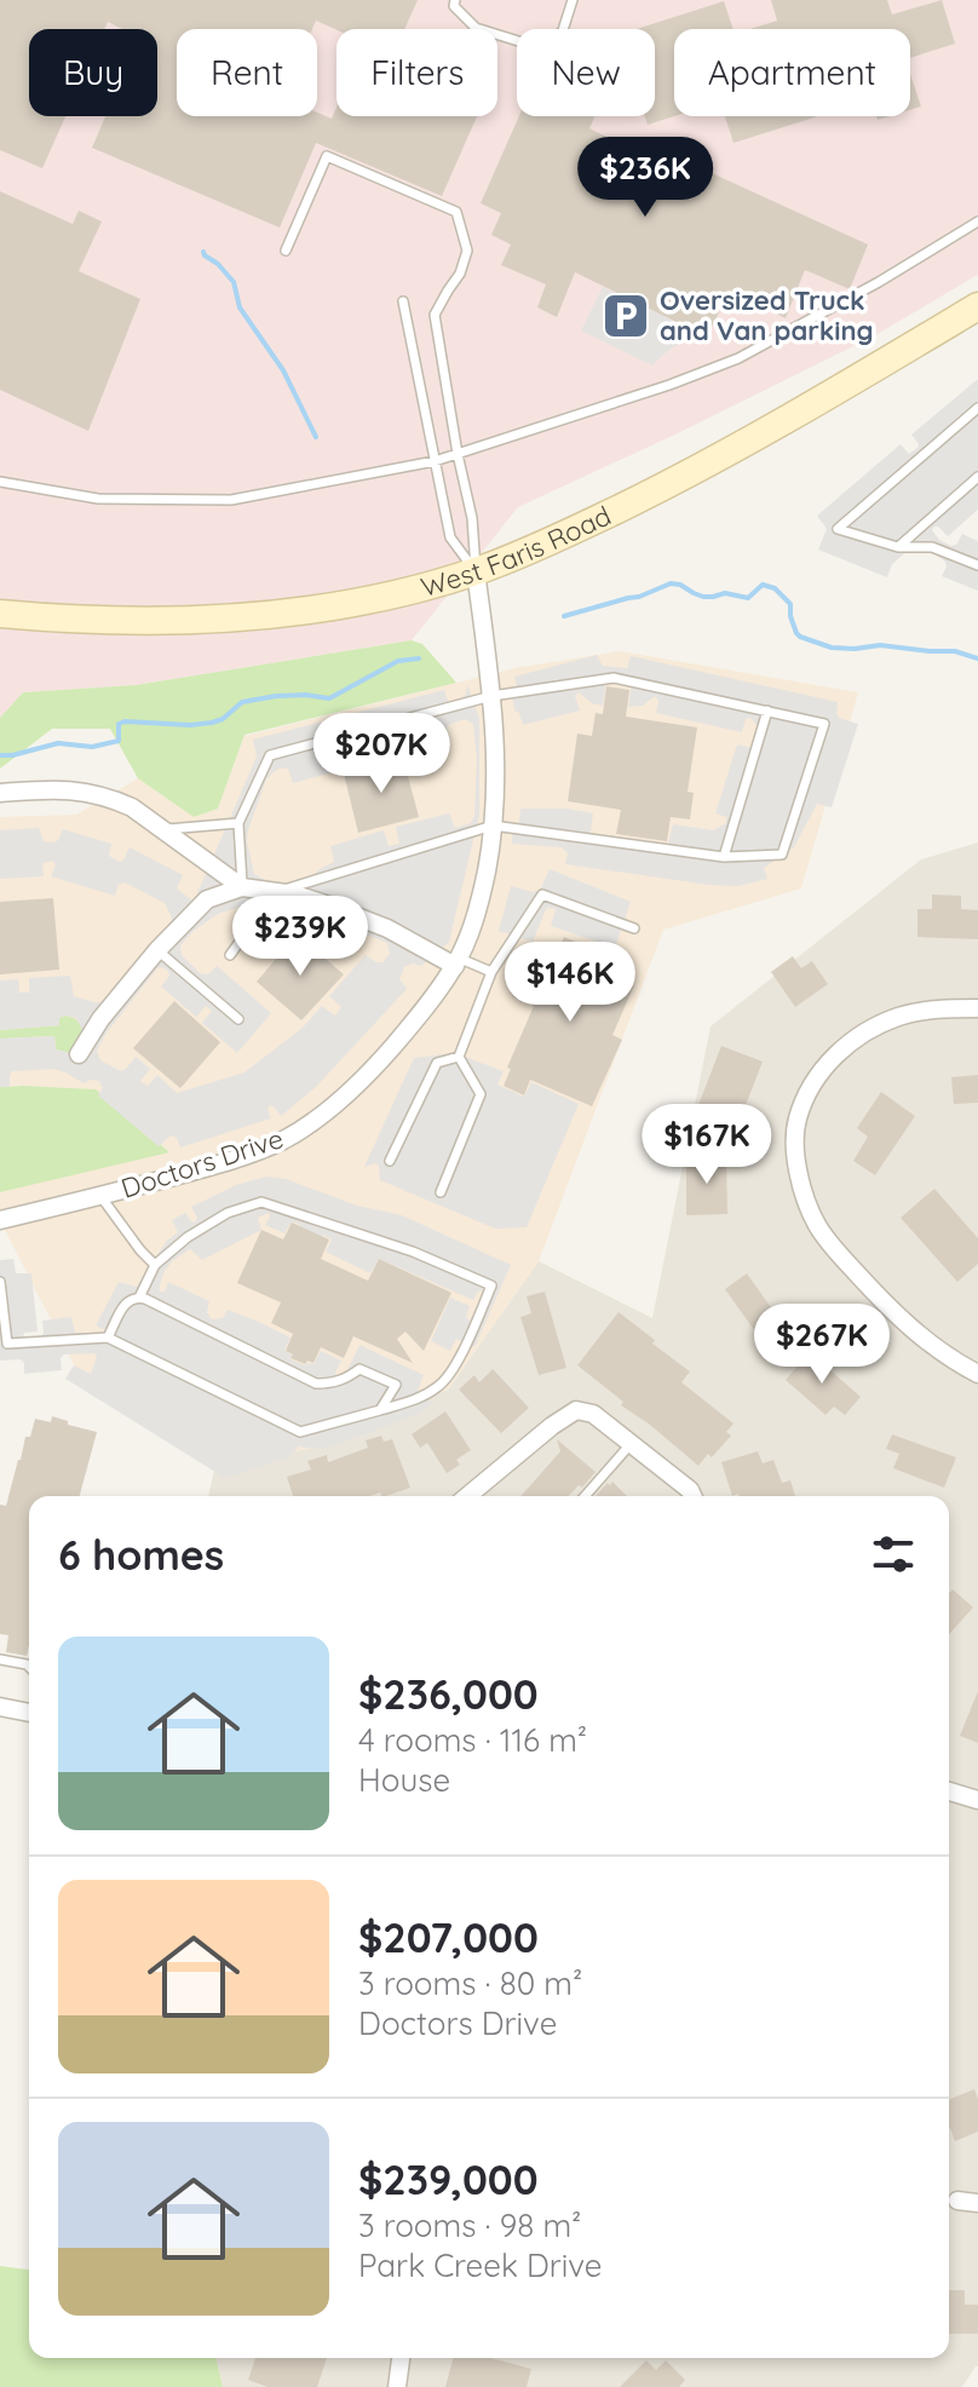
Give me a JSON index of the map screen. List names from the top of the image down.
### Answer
{
  "streets": {
    "main road": ["West Faris Road"],
    "street": ["Doctors Drive"]
  },
  "crossings": [
    ["West Faris Road", "Doctors Drive"]
  ],
  "places": {
    "parking": ["Oversized Truck and Van parking"]
  },
  "page": {
    "chip": [
      "Buy",
      "Rent",
      "Filters",
      "New",
      "Apartment"
    ],
    "price": [
      "$236K",
      "$207K",
      "$239K",
      "$146K",
      "$167K",
      "$267K"
    ],
    "heading": "6 homes",
    "list": [
      {
        "name": "$236,000",
        "note": "4 rooms · 116 m² · House"
      },
      {
        "name": "$207,000",
        "note": "3 rooms · 80 m² · Doctors Drive"
      },
      {
        "name": "$239,000",
        "note": "3 rooms · 98 m² · Park Creek Drive"
      }
    ]
  }
}
